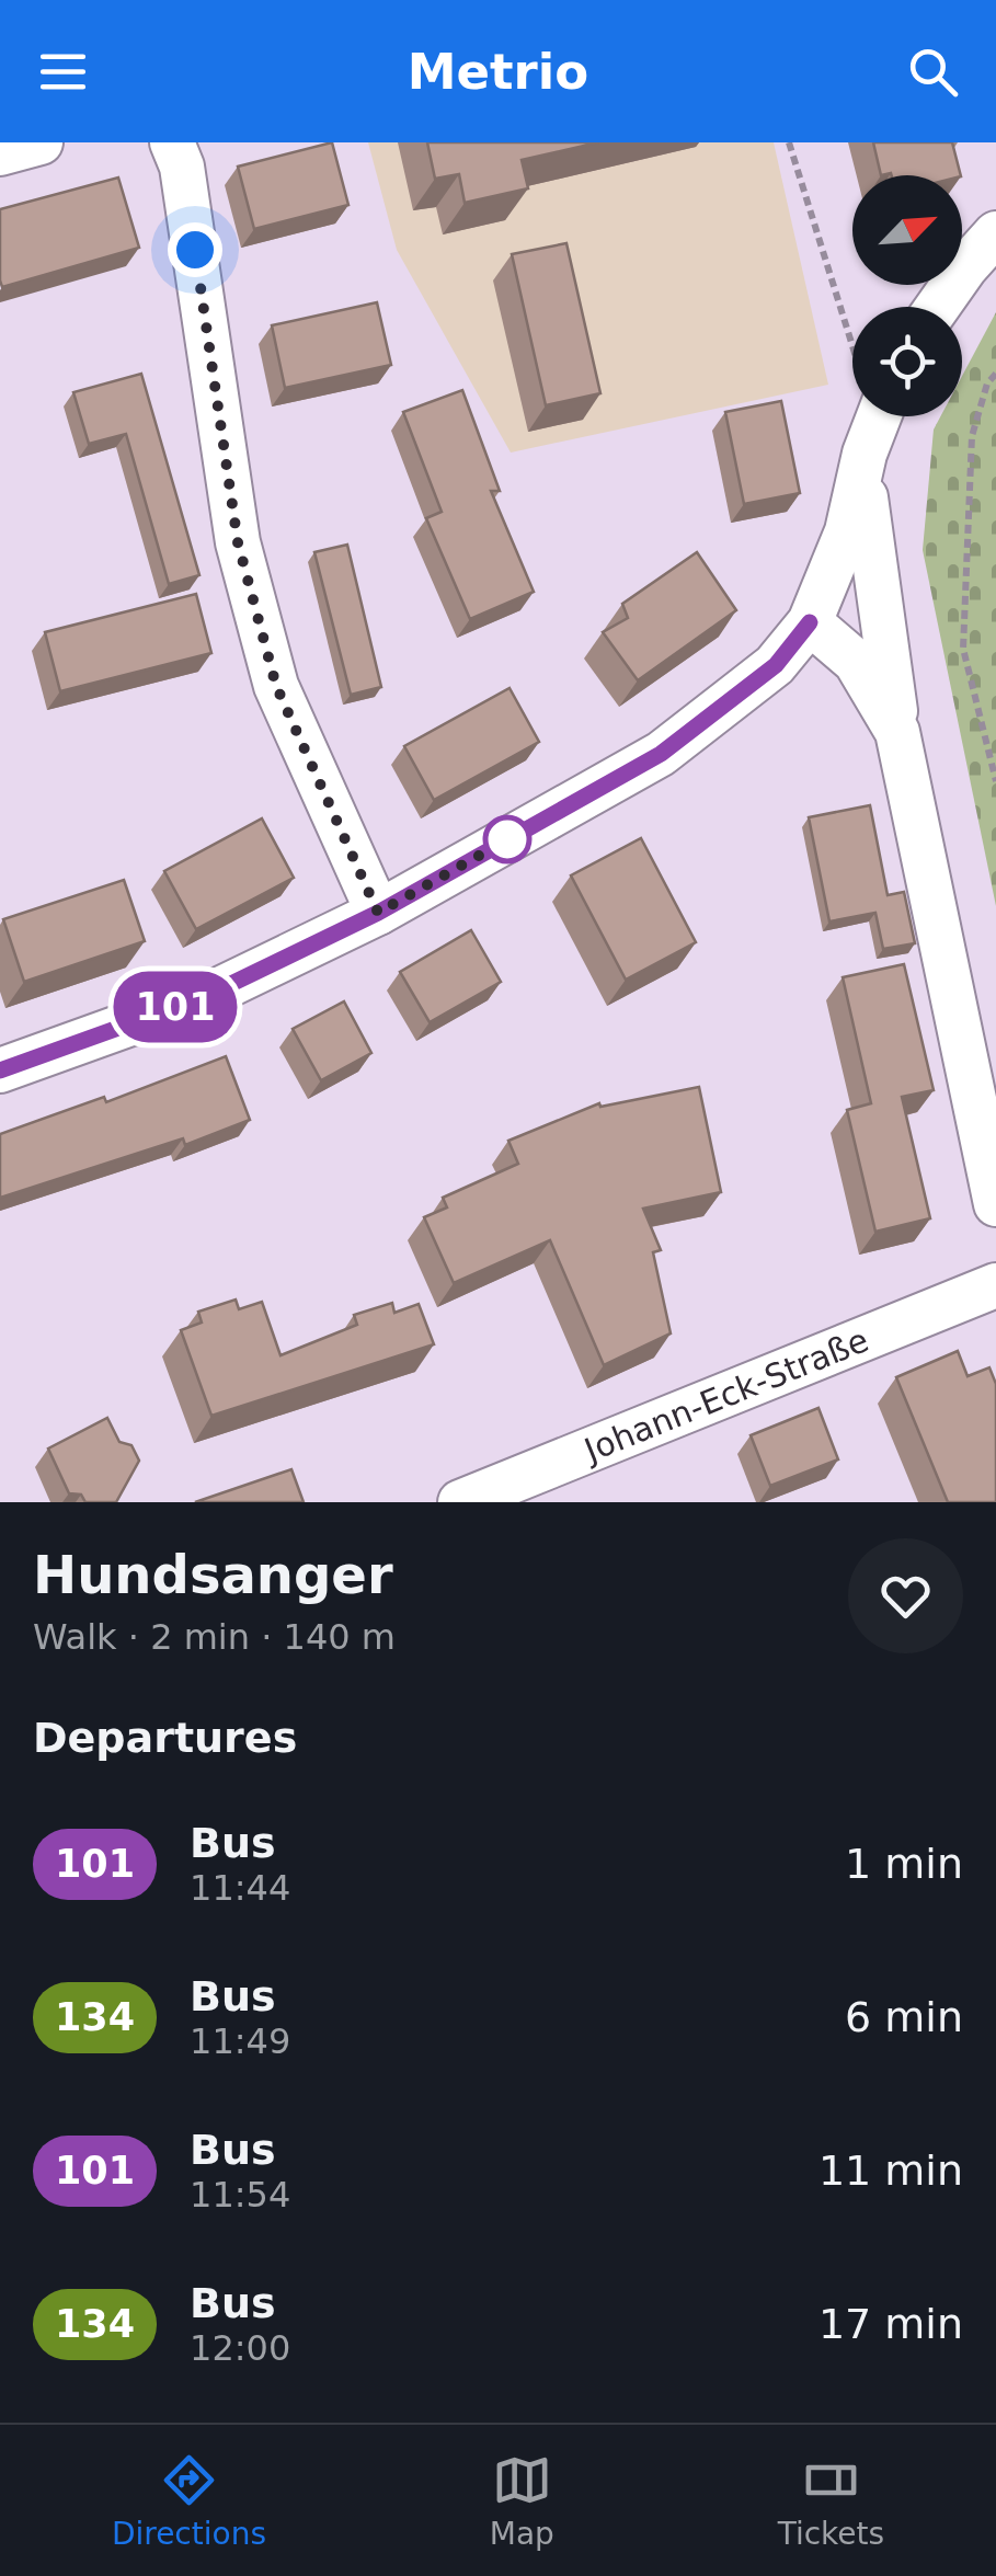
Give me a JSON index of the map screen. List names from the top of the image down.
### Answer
{
  "streets": {
    "street": ["Johann-Eck-Straße"]
  },
  "lines": ["bus line 101"],
  "north": "top right",
  "page": {
    "header": "Metrio",
    "on_map": "101",
    "heading": [
      ["Hundsanger", "Walk · 2 min · 140 m"],
      "Departures"
    ],
    "list": [
      {
        "mark": "101",
        "name": "Bus",
        "note": "11:44",
        "value": "1 min"
      },
      {
        "mark": "134",
        "name": "Bus",
        "note": "11:49",
        "value": "6 min"
      },
      {
        "mark": "101",
        "name": "Bus",
        "note": "11:54",
        "value": "11 min"
      },
      {
        "mark": "134",
        "name": "Bus",
        "note": "12:00",
        "value": "17 min"
      }
    ],
    "tabs": ["Directions", "Map", "Tickets"]
  }
}
